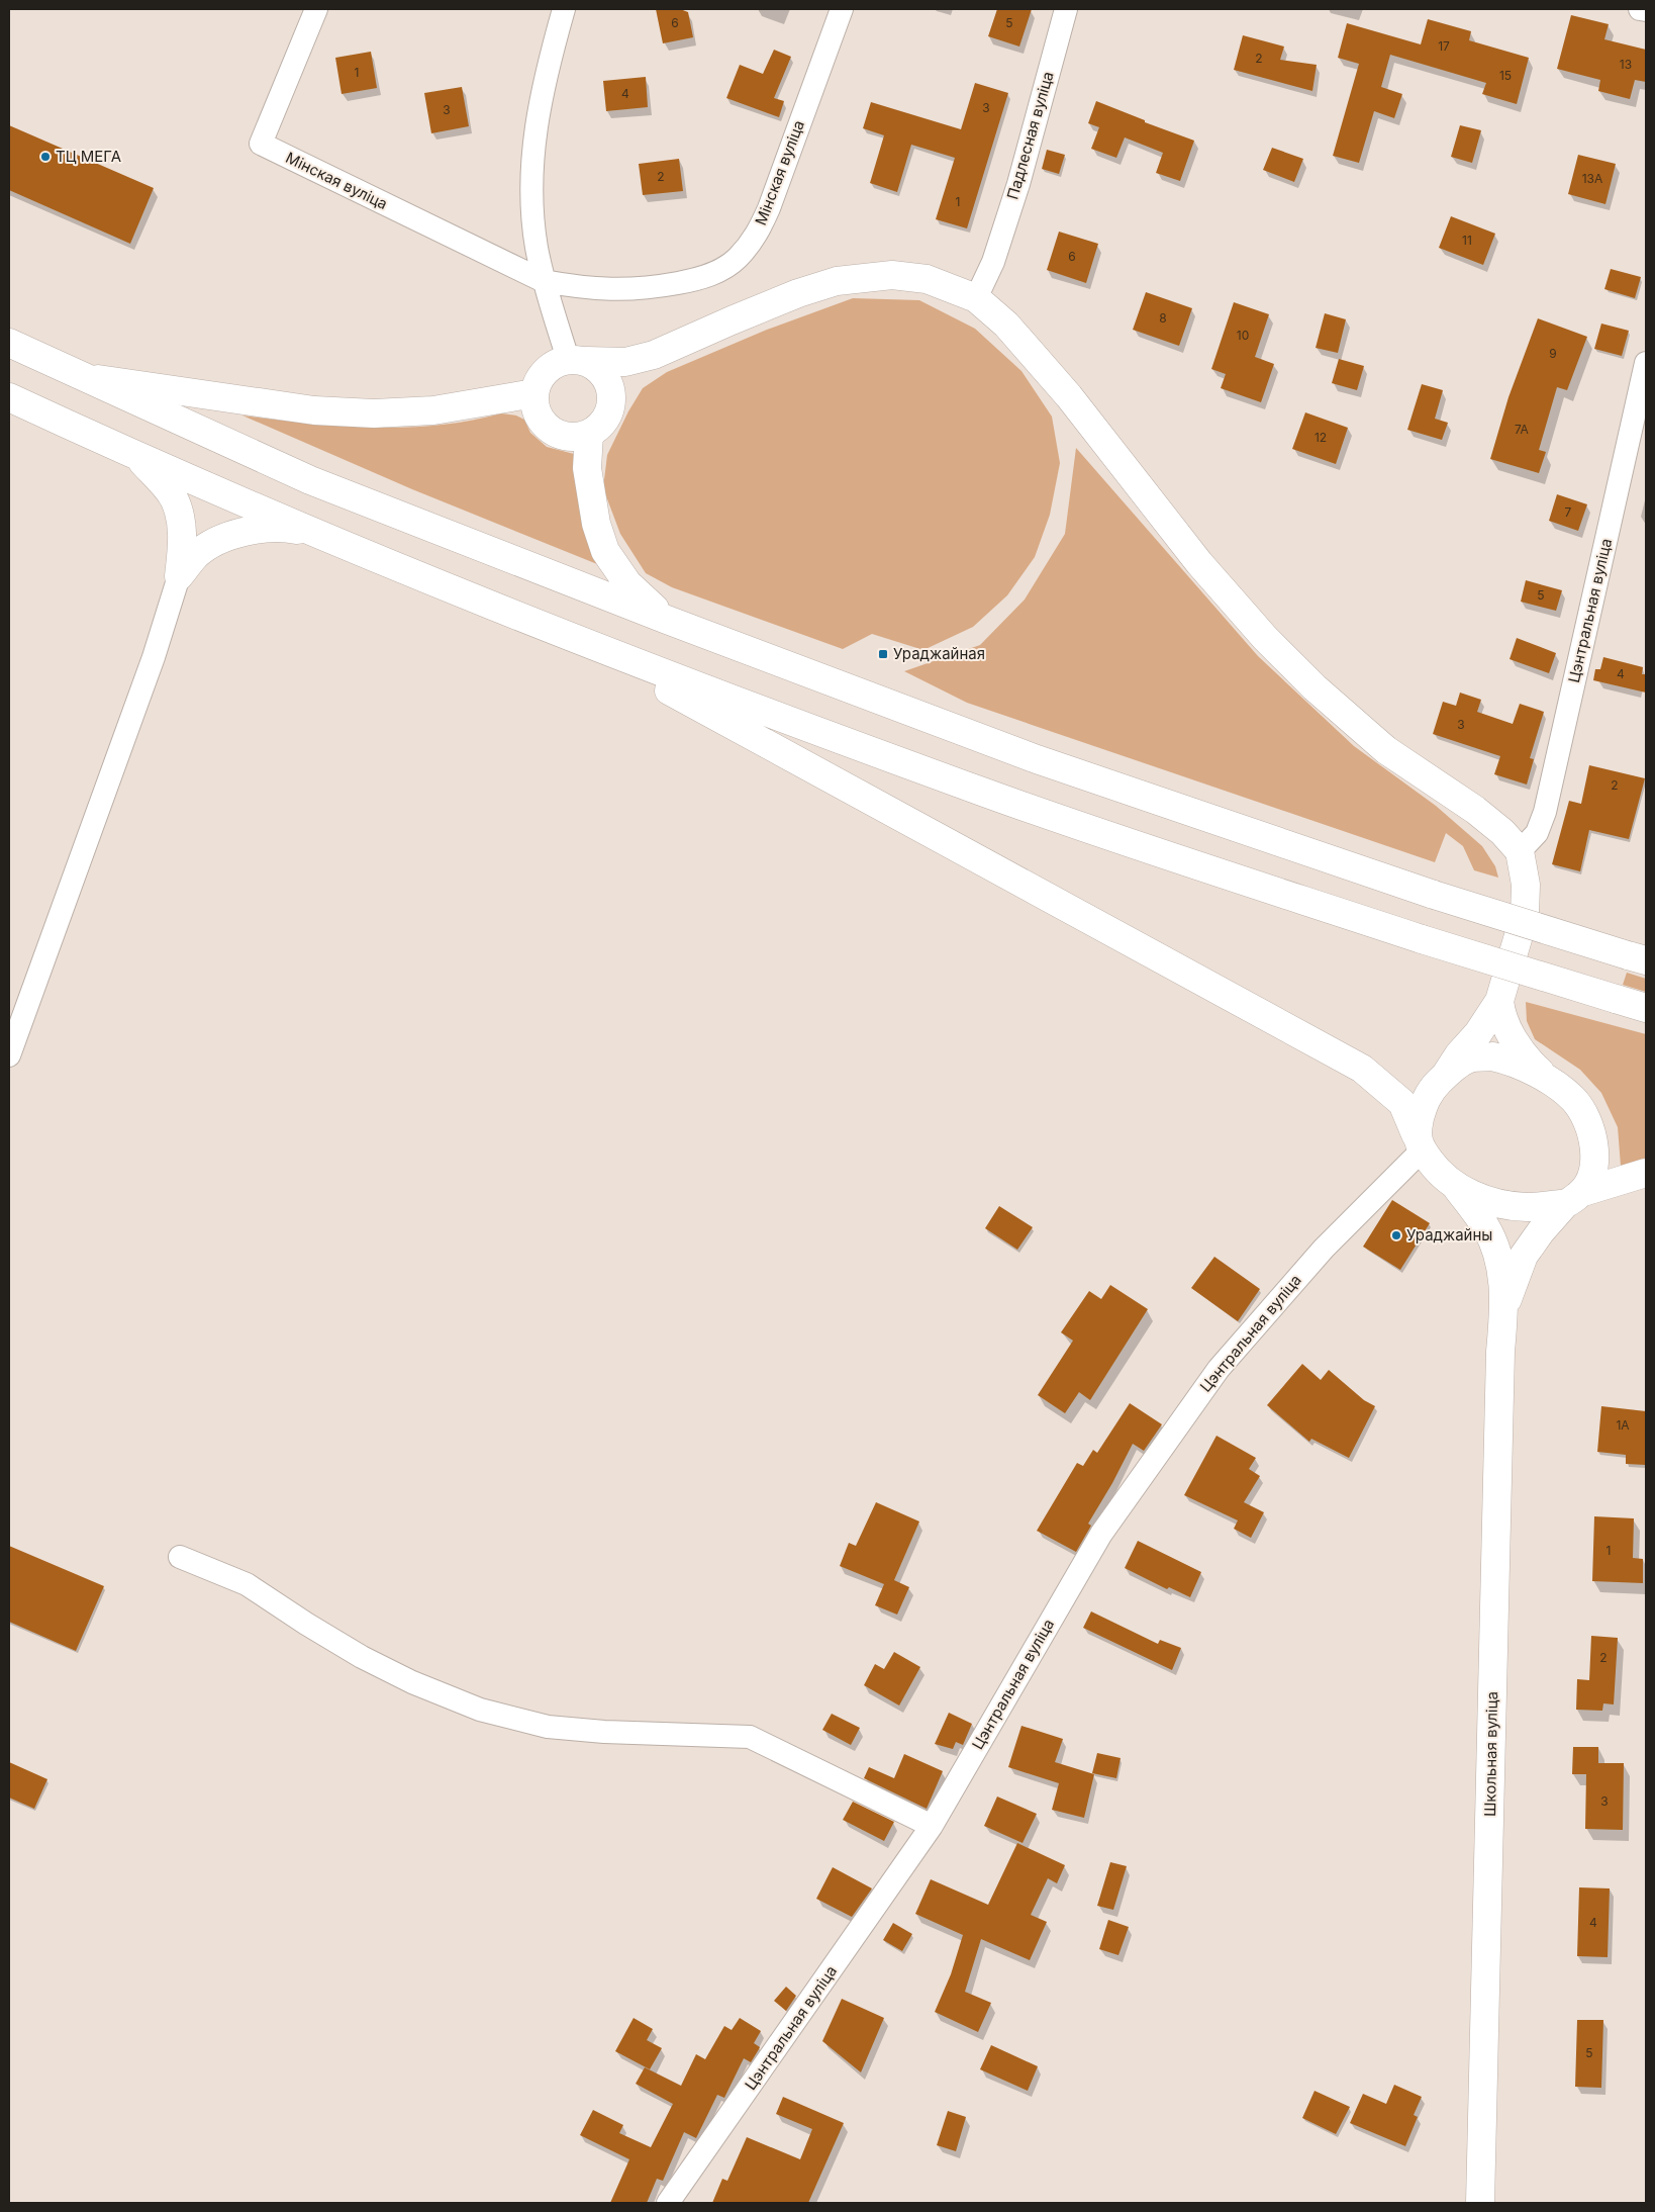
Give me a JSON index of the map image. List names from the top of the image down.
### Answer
{
  "streets": {
    "main road": ["Школьная вуліца"],
    "street": ["Падлесная вуліца", "Мінская вуліца", "Цэнтральная вуліца"]
  },
  "places": {
    "other": ["ТЦ МЕГА", "Ураджайны"],
    "transit": ["Ураджайная"]
  },
  "house_numbers": [
    "6",
    "5",
    "17",
    "2",
    "13",
    "1",
    "15",
    "4",
    "3",
    "3",
    "2",
    "13А",
    "1",
    "11",
    "6",
    "8",
    "10",
    "9",
    "7А",
    "12",
    "7",
    "5",
    "4",
    "3",
    "2",
    "1А",
    "1",
    "2",
    "3",
    "4",
    "5"
  ]
}
